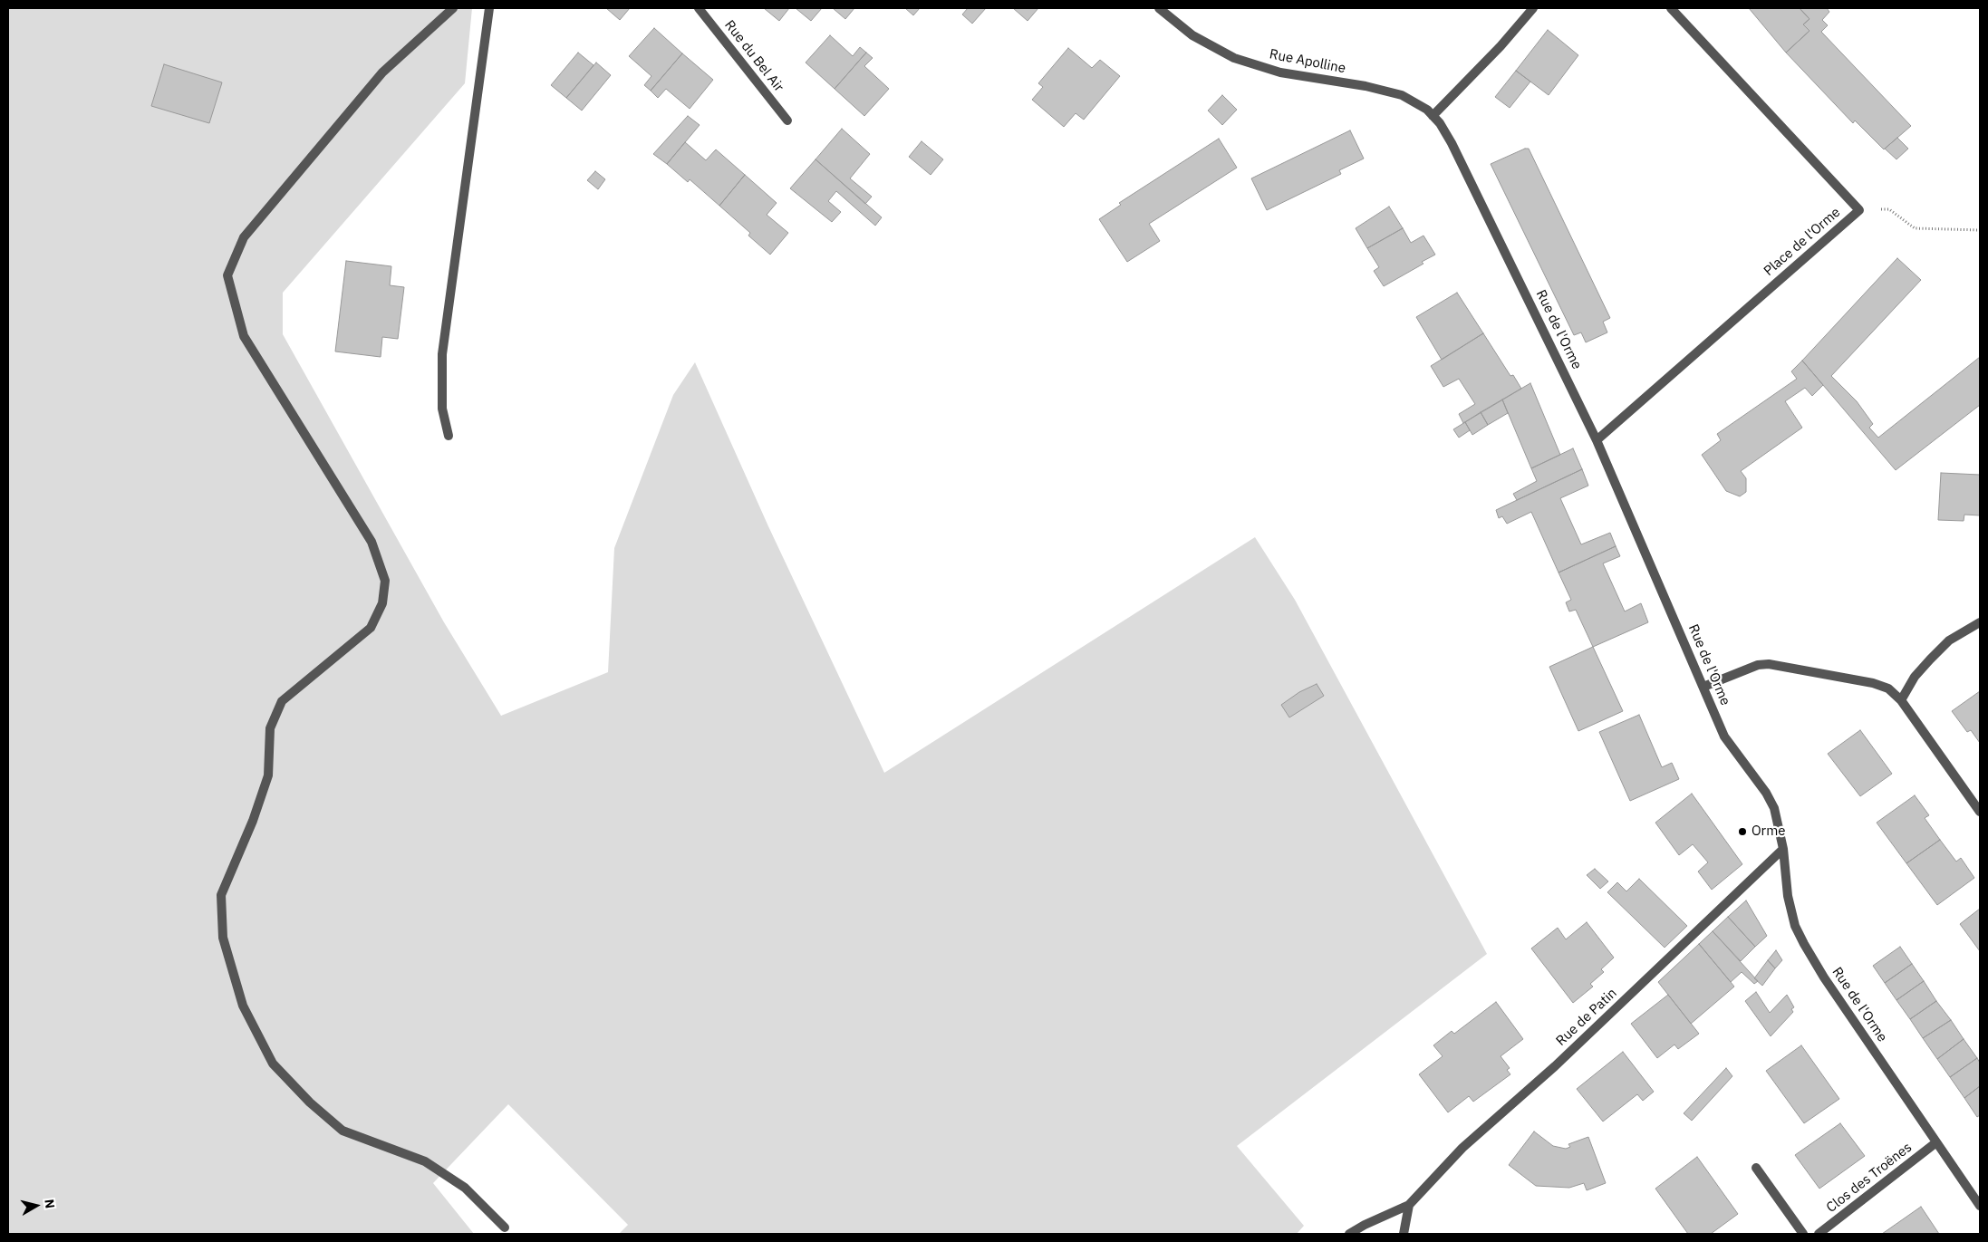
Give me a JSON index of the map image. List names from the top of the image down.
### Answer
{
  "streets": {
    "street": [
      "Rue du Bel Air",
      "Rue Apolline",
      "Place de l'Orme",
      "Rue de l'Orme",
      "Rue de Patin",
      "Clos des Troënes"
    ]
  },
  "crossings": [
    ["Rue Apolline", "Rue de l'Orme"],
    ["Place de l'Orme", "Rue de l'Orme"],
    ["Rue de l'Orme", "Rue de Patin"],
    ["Rue de l'Orme", "Clos des Troënes"]
  ],
  "places": ["Orme"],
  "north": "right"
}
